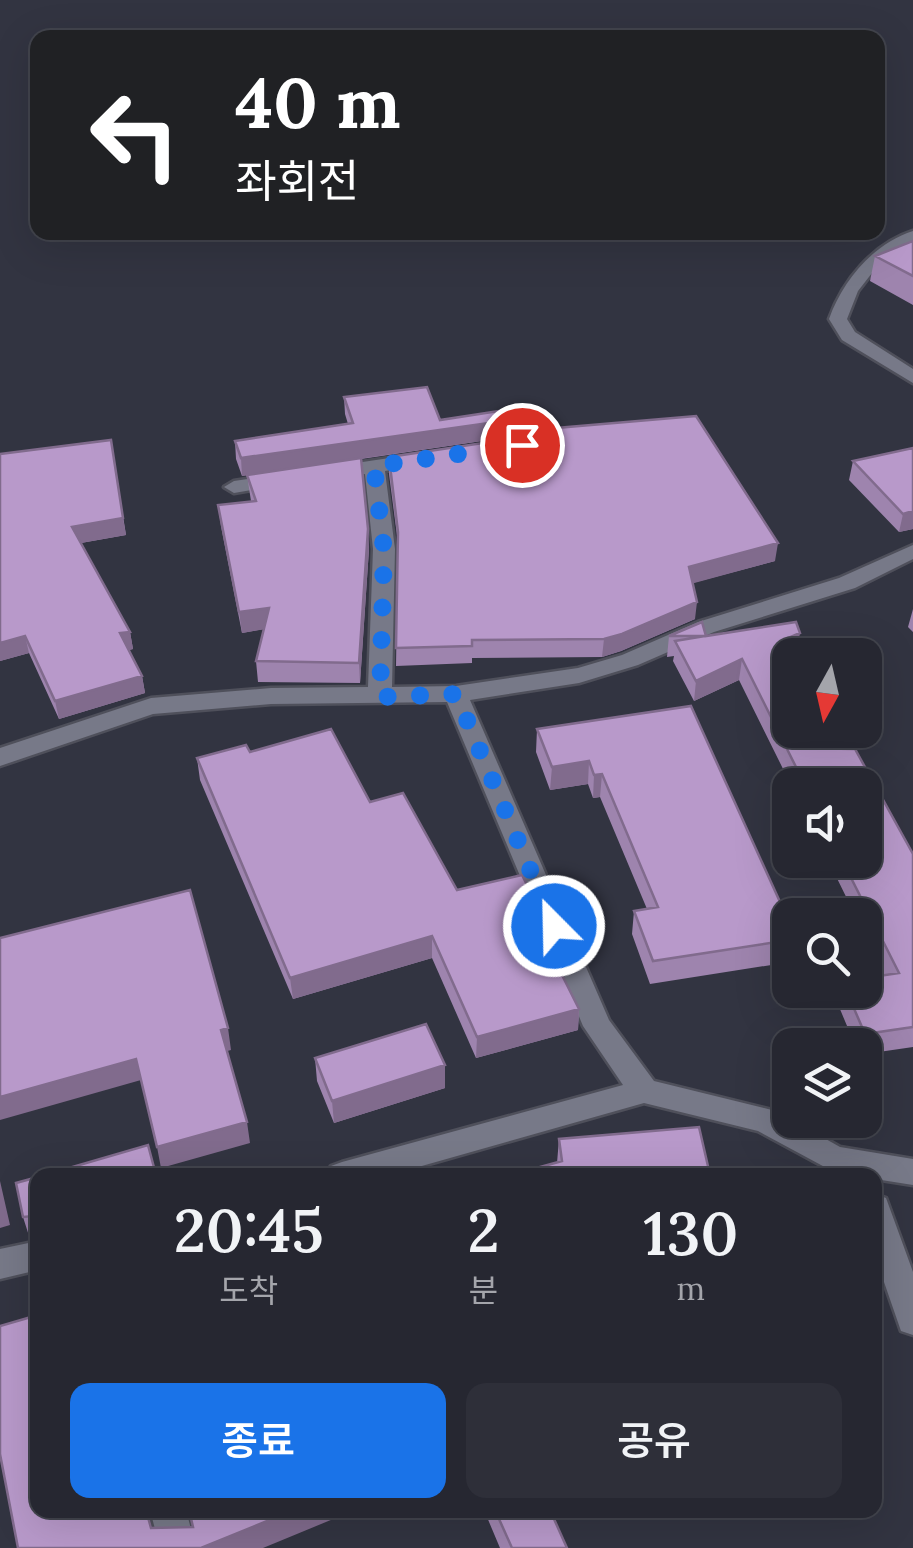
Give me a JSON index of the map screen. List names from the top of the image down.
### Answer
{
  "north": "bottom",
  "page": {
    "turn": ["40 m", "좌회전"],
    "eta": [
      "20:45",
      "도착",
      "2",
      "분",
      "130",
      "m"
    ],
    "buttons": ["종료", "공유"]
  }
}
